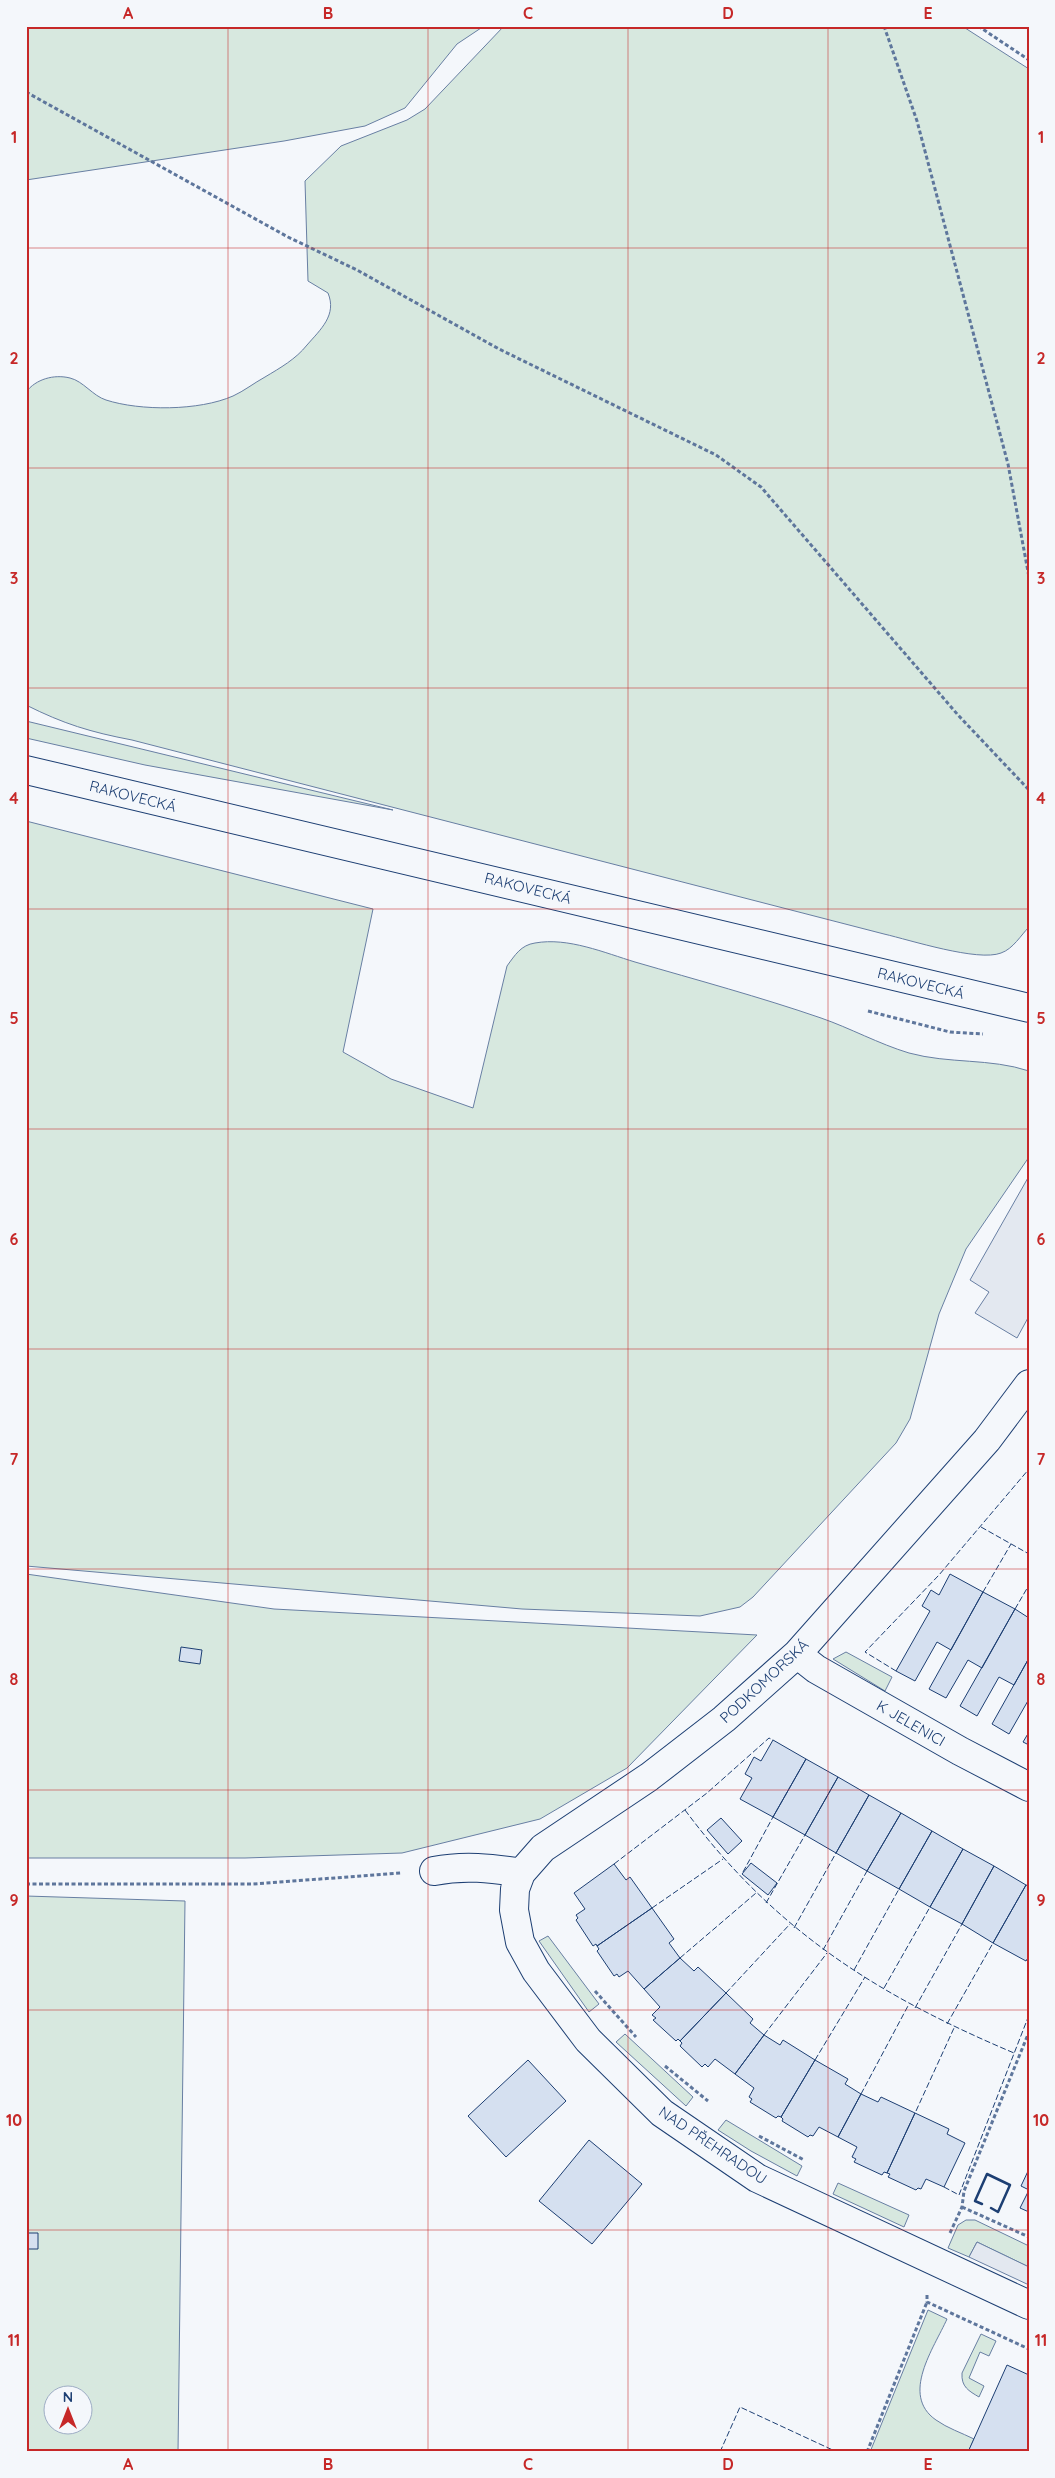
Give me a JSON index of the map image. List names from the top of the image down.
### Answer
{
  "streets": {
    "street": [
      "RAKOVECKÁ",
      "PODKOMORSKÁ",
      "K JELENICI",
      "NAD PŘEHRADOU"
    ]
  },
  "crossings": [
    ["PODKOMORSKÁ", "K JELENICI"],
    ["PODKOMORSKÁ", "NAD PŘEHRADOU"]
  ],
  "north": "top",
  "grid": {
    "columns": [
      "A",
      "B",
      "C",
      "D",
      "E"
    ],
    "rows": [
      "1",
      "2",
      "3",
      "4",
      "5",
      "6",
      "7",
      "8",
      "9",
      "10",
      "11"
    ]
  }
}
